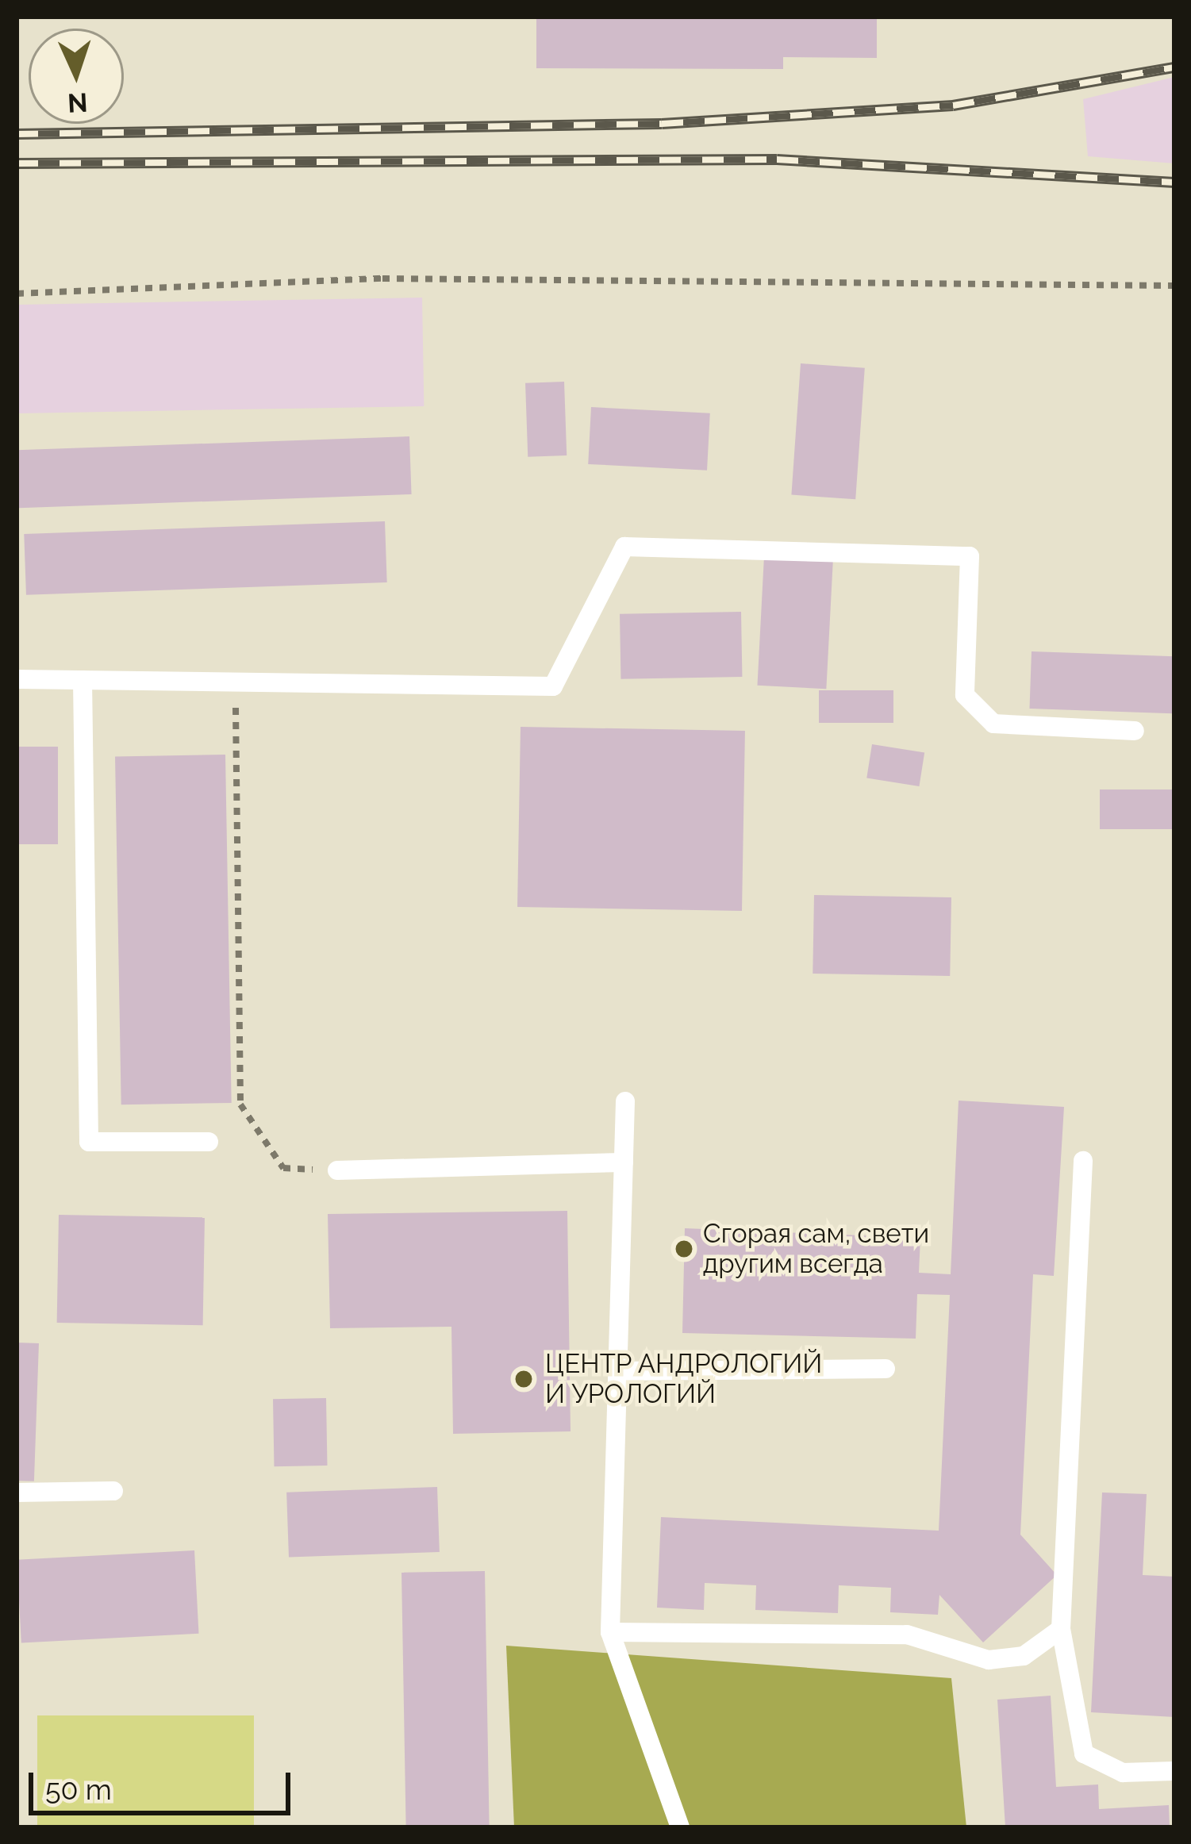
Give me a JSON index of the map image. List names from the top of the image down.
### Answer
{
  "places": ["Сгорая сам, свети другим всегда", "ЦЕНТР АНДРОЛОГИЙ И УРОЛОГИЙ"],
  "scale_bar": "50 m",
  "north": "bottom"
}
